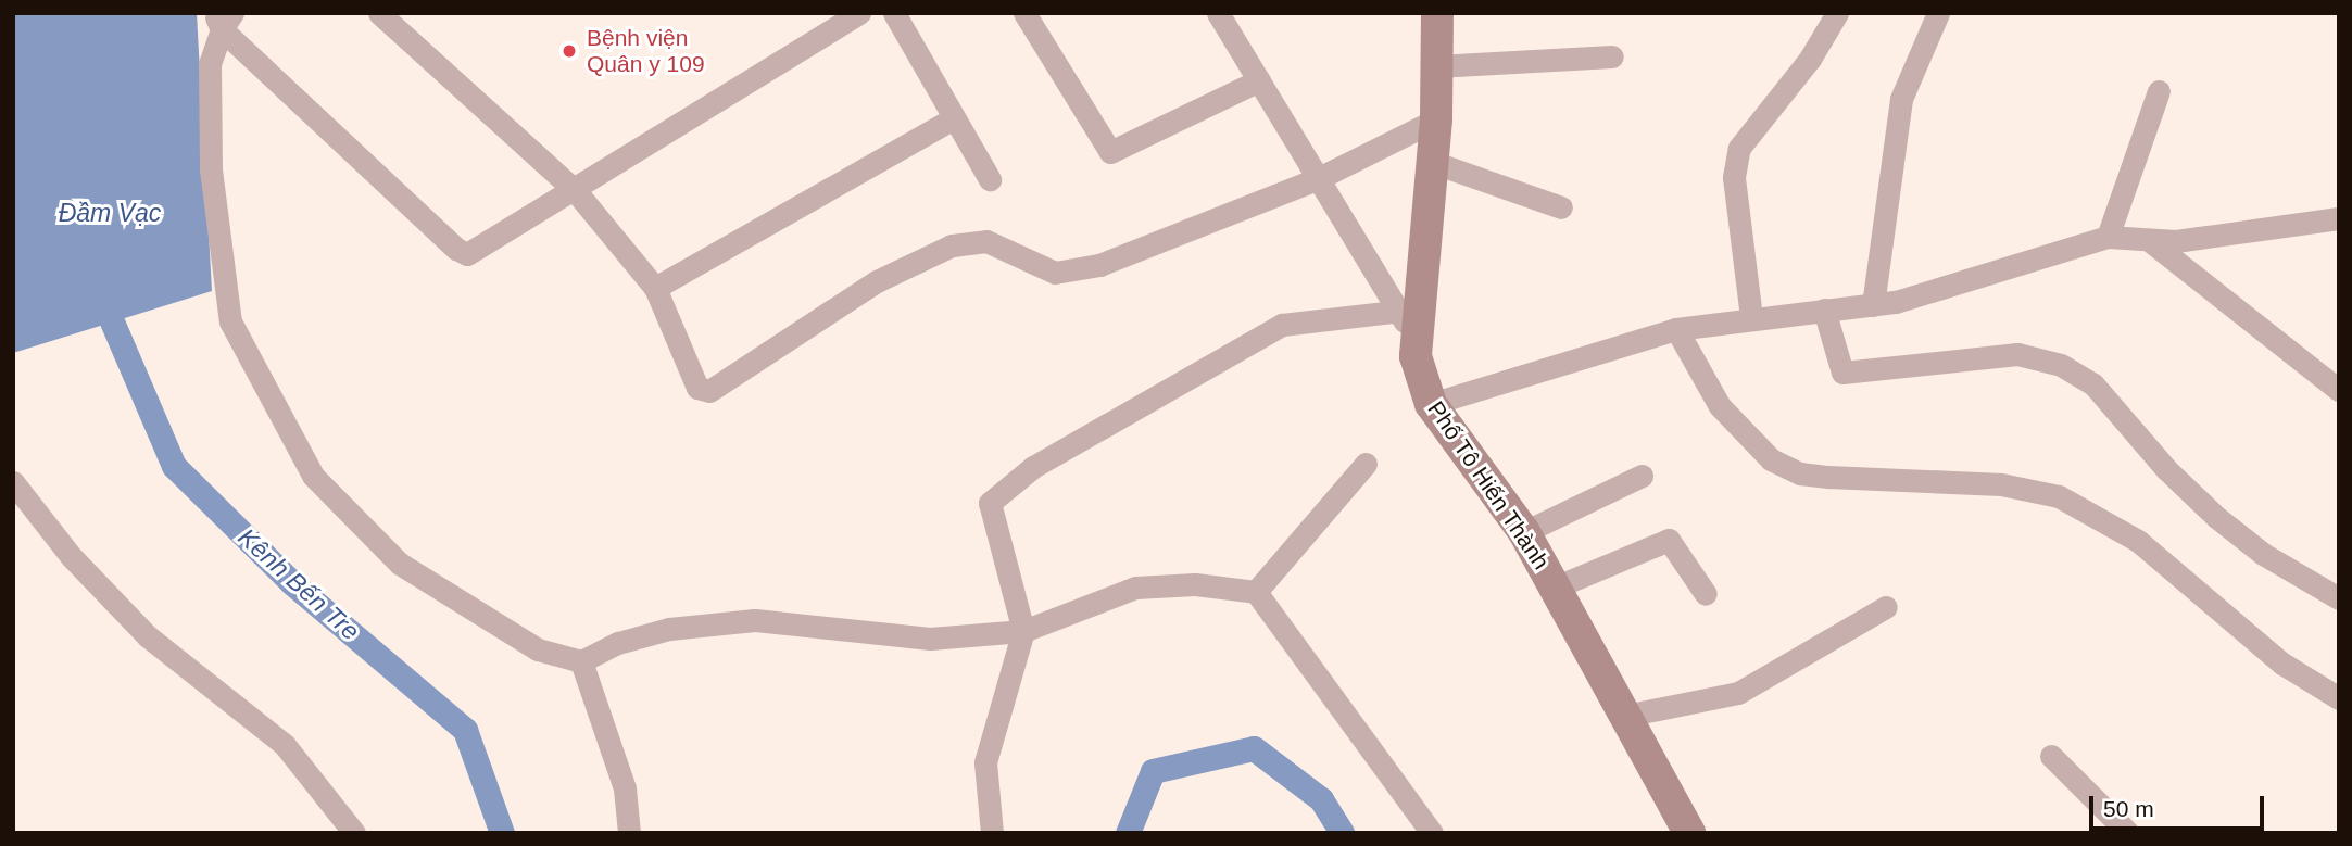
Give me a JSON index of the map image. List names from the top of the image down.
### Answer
{
  "streets": {
    "street": ["Phố Tô Hiến Thành"]
  },
  "water": ["Đầm Vạc", "Kênh Bến Tre"],
  "places": ["Bệnh viện Quân y 109"],
  "scale_bar": "50 m"
}
